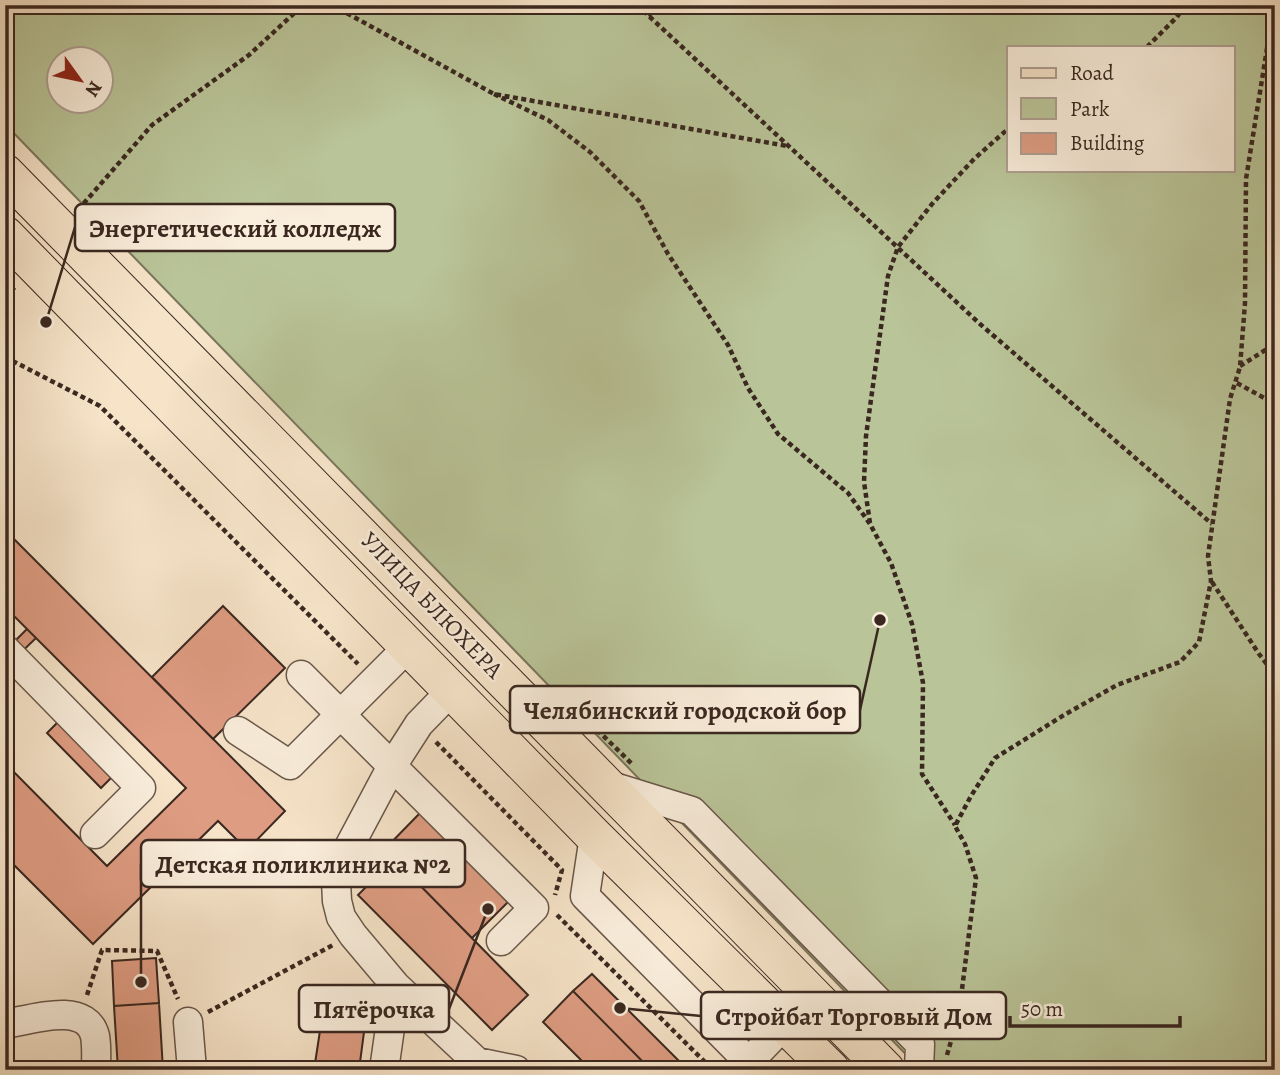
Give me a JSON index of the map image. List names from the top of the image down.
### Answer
{
  "streets": {
    "main road": ["УЛИЦА БЛЮХЕРА"]
  },
  "places": [
    "Энергетический колледж",
    "Челябинский городской бор",
    "Пятёрочка",
    "Детская поликлиника №2",
    "Стройбат Торговый Дом"
  ],
  "legend": ["Road", "Park", "Building"],
  "scale_bar": "50 m",
  "north": "bottom right"
}
